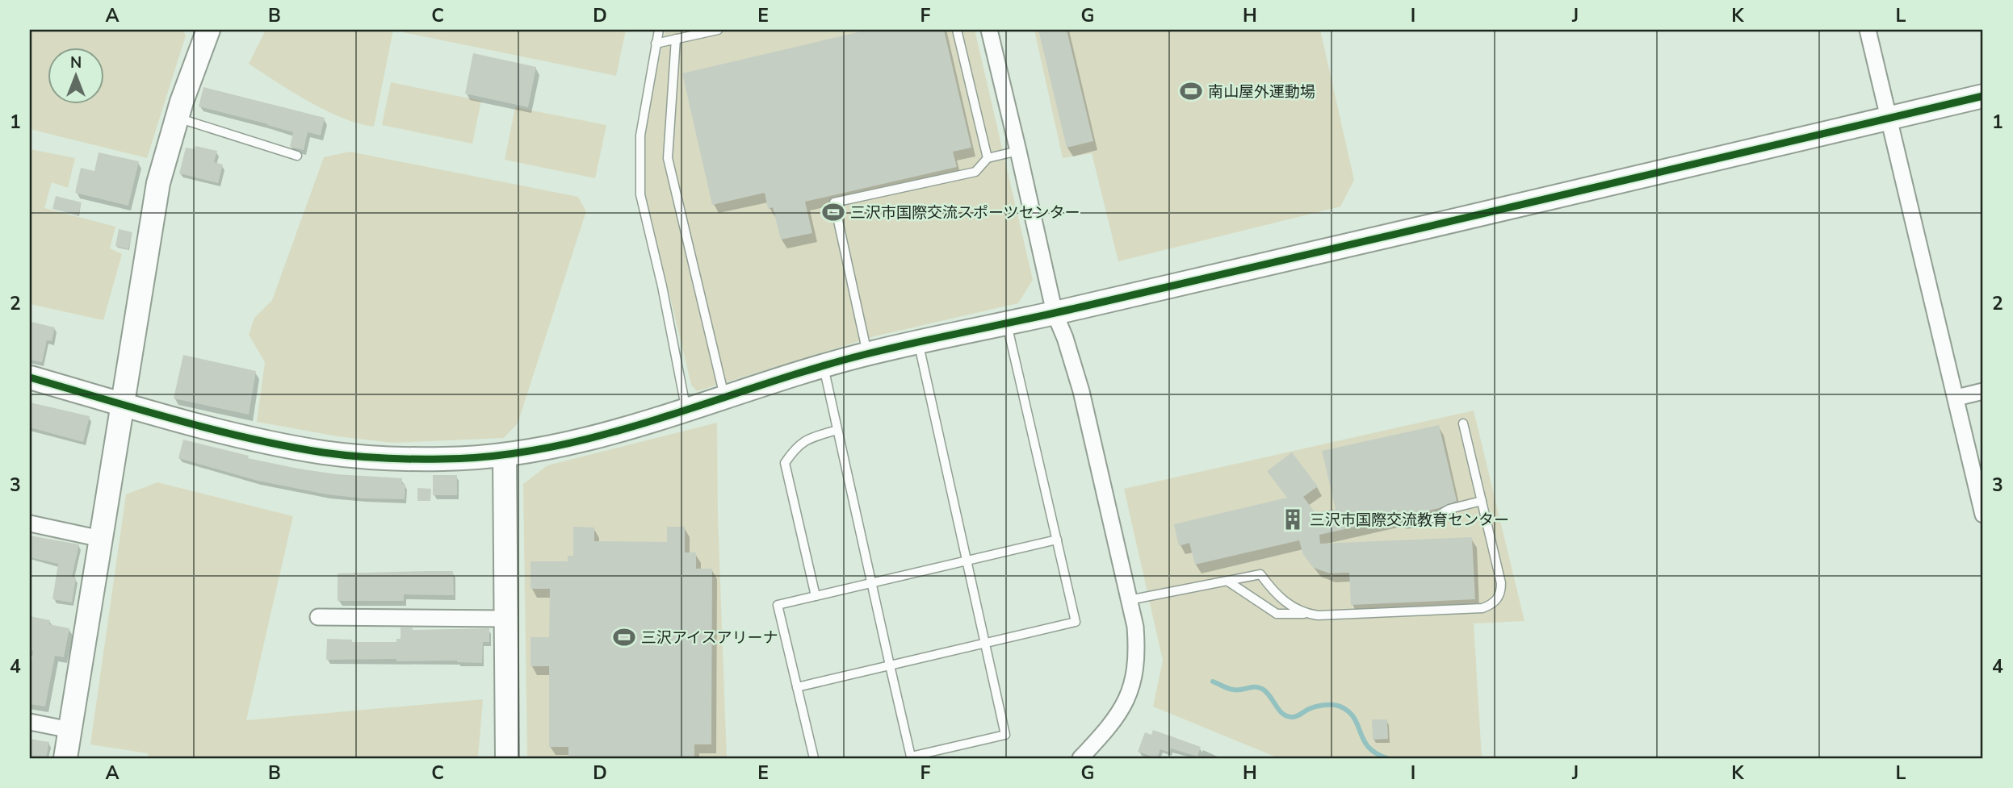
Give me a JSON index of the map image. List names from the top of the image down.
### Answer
{
  "places": {
    "sports": ["南山屋外運動場", "三沢市国際交流スポーツセンター", "三沢アイスアリーナ"],
    "building": ["三沢市国際交流教育センター"]
  },
  "north": "top",
  "grid": {
    "columns": [
      "A",
      "B",
      "C",
      "D",
      "E",
      "F",
      "G",
      "H",
      "I",
      "J",
      "K",
      "L"
    ],
    "rows": [
      "1",
      "2",
      "3",
      "4"
    ]
  }
}
